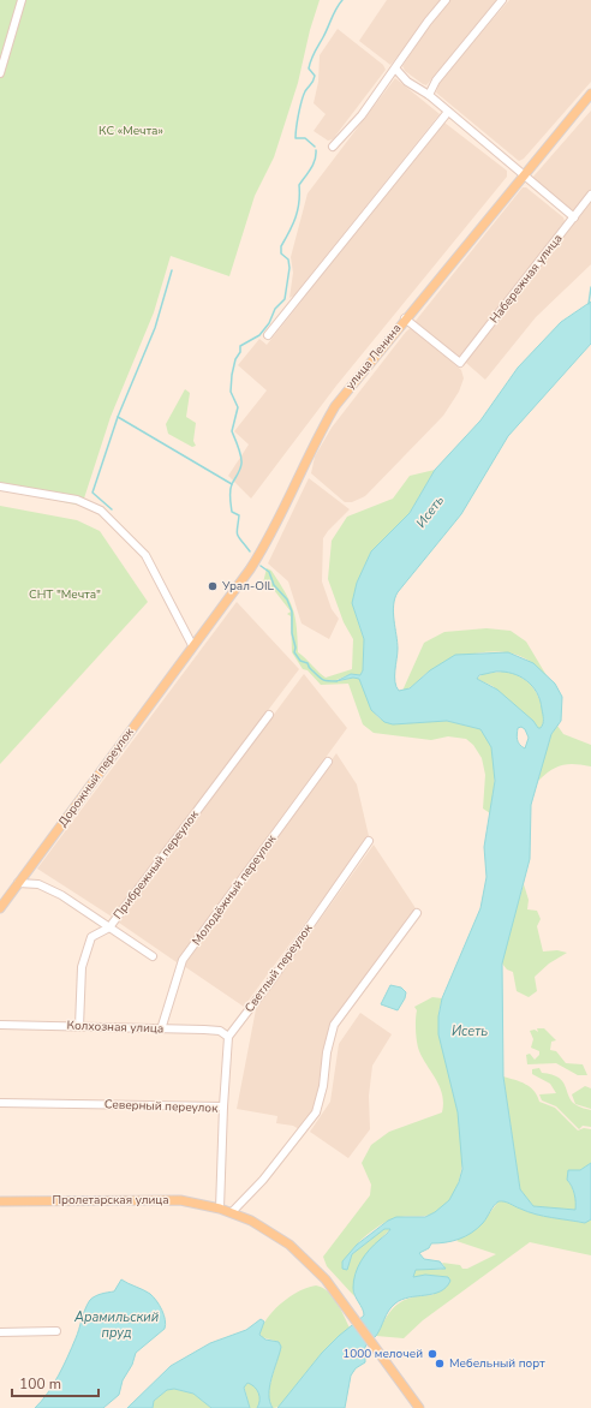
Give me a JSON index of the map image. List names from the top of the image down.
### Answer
{
  "streets": {
    "main road": ["улица Ленина", "Дорожный переулок", "Пролетарская улица"],
    "street": [
      "Набережная улица",
      "Прибрежный переулок",
      "Молодёжный переулок",
      "Светлый переулок",
      "Колхозная улица",
      "Северный переулок"
    ]
  },
  "crossings": [
    ["Набережная улица", "улица Ленина"],
    ["улица Ленина", "Дорожный переулок"],
    ["Прибрежный переулок", "Колхозная улица"],
    ["Молодёжный переулок", "Колхозная улица"],
    ["Светлый переулок", "Колхозная улица"],
    ["Северный переулок", "Пролетарская улица"]
  ],
  "water": ["Исеть", "Арамильский пруд"],
  "parks": ["КС «Мечта»", "СНТ \"Мечта\""],
  "places": ["Урал-OIL", "1000 мелочей", "Мебельный порт"],
  "scale_bar": "100 m"
}
